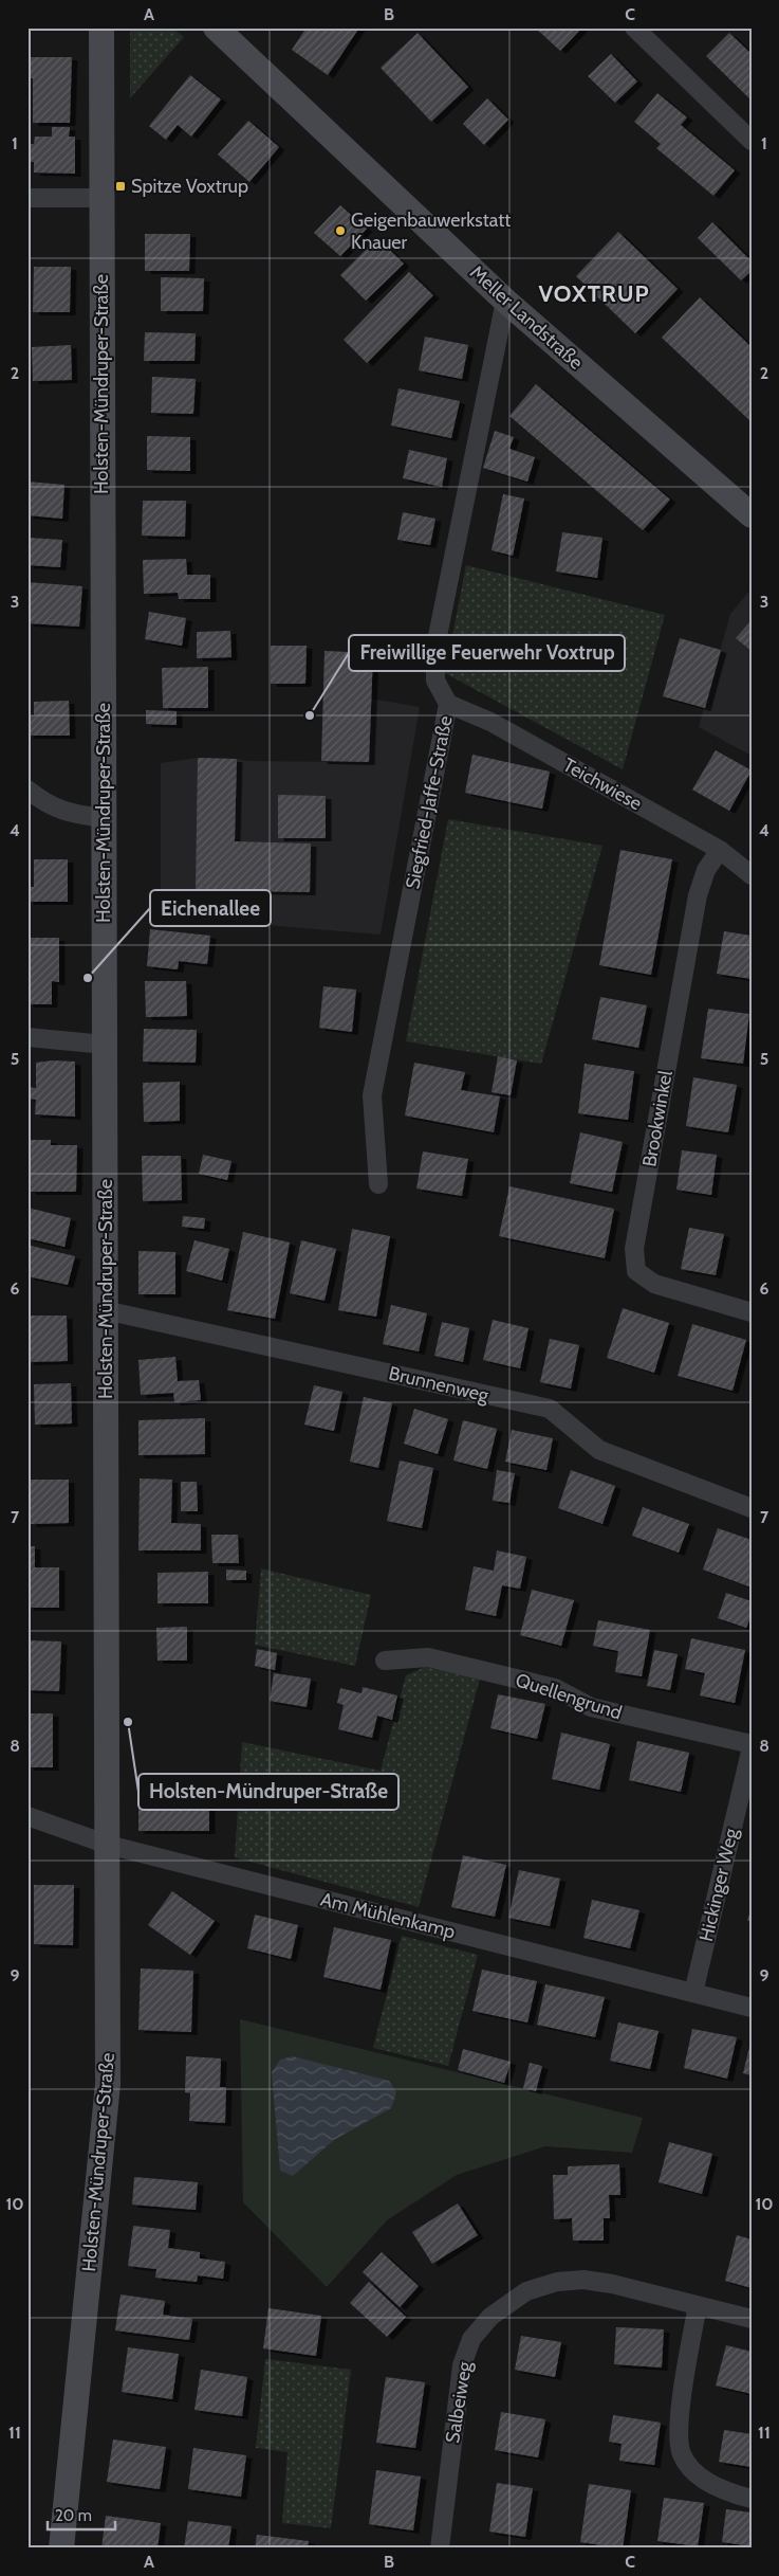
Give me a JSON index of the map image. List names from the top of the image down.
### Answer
{
  "streets": {
    "street": [
      "Meller Landstraße",
      "Holsten-Mündruper-Straße",
      "Teichwiese",
      "Siegfried-Jaffe-Straße",
      "Brookwinkel",
      "Brunnenweg",
      "Quellengrund",
      "Hickinger Weg",
      "Am Mühlenkamp",
      "Salbeiweg"
    ]
  },
  "crossings": [
    ["Meller Landstraße", "Siegfried-Jaffe-Straße"],
    ["Holsten-Mündruper-Straße", "Brunnenweg"],
    ["Holsten-Mündruper-Straße", "Am Mühlenkamp"],
    ["Teichwiese", "Siegfried-Jaffe-Straße"],
    ["Teichwiese", "Brookwinkel"],
    ["Quellengrund", "Hickinger Weg"],
    ["Hickinger Weg", "Am Mühlenkamp"]
  ],
  "districts": ["VOXTRUP"],
  "places": {
    "transit": ["Spitze Voxtrup"],
    "other": [
      "Geigenbauwerkstatt Knauer",
      "Freiwillige Feuerwehr Voxtrup",
      "Eichenallee",
      "Holsten-Mündruper-Straße"
    ]
  },
  "scale_bar": "20 m",
  "grid": {
    "columns": ["A", "B", "C"],
    "rows": [
      "1",
      "2",
      "3",
      "4",
      "5",
      "6",
      "7",
      "8",
      "9",
      "10",
      "11"
    ]
  }
}
